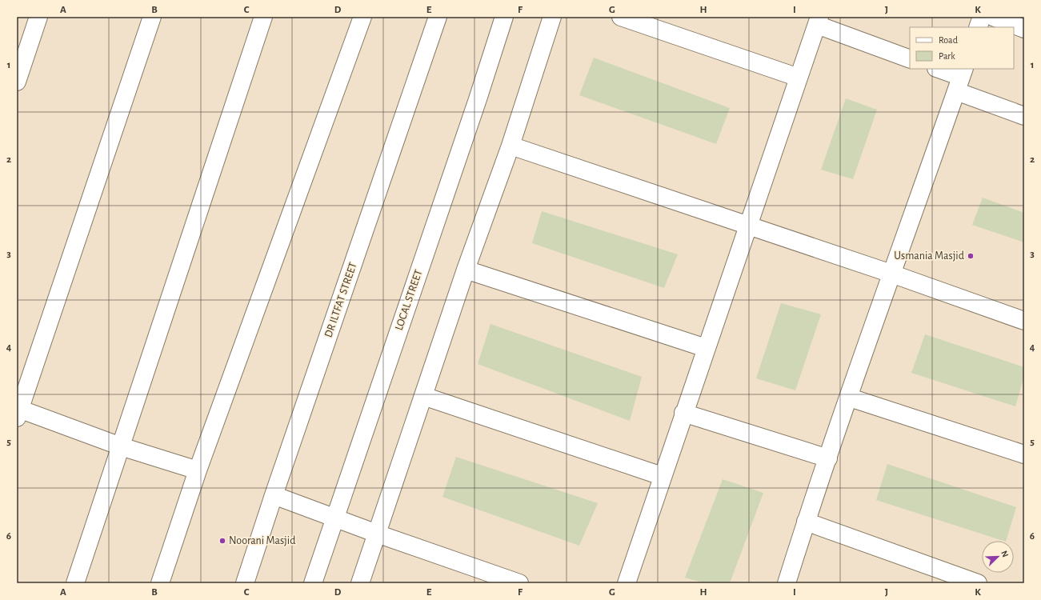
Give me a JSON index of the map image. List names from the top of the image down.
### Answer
{
  "streets": {
    "street": ["DR ILTFAT STREET", "LOCAL STREET"]
  },
  "places": ["Usmania Masjid", "Noorani Masjid"],
  "legend": ["Road", "Park"],
  "north": "top right",
  "grid": {
    "columns": [
      "A",
      "B",
      "C",
      "D",
      "E",
      "F",
      "G",
      "H",
      "I",
      "J",
      "K"
    ],
    "rows": [
      "1",
      "2",
      "3",
      "4",
      "5",
      "6"
    ]
  }
}
